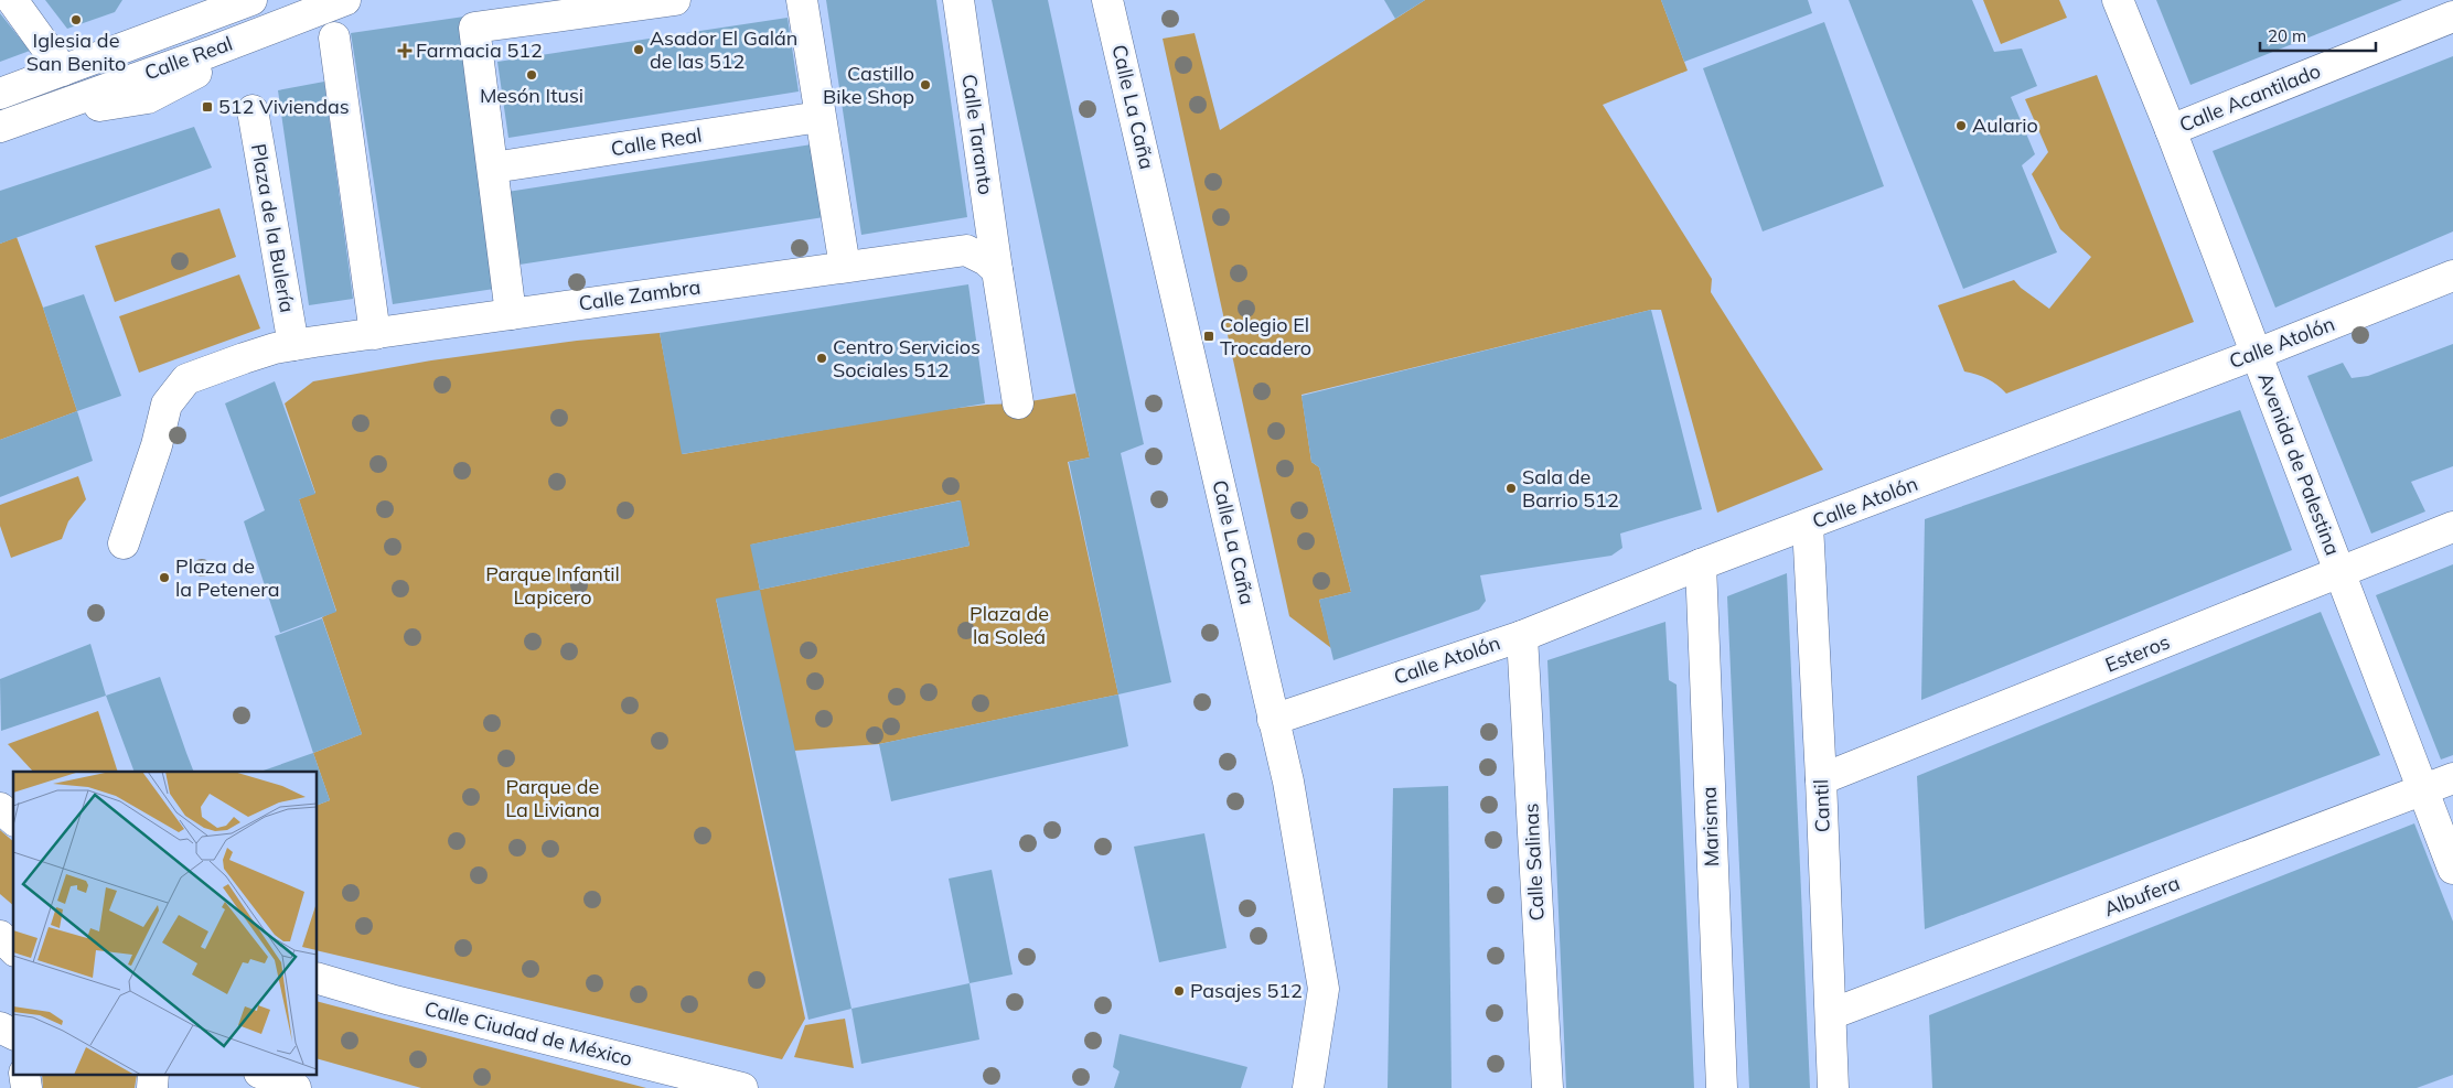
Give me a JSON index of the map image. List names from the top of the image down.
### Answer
{
  "streets": {
    "street": [
      "Calle Real",
      "Calle Acantilado",
      "Calle La Caña",
      "Calle Taranto",
      "Plaza de la Bulería",
      "Calle Zambra",
      "Calle Atolón",
      "Avenida de Palestina",
      "Esteros",
      "Cantil",
      "Marisma",
      "Calle Salinas",
      "Albufera",
      "Calle Ciudad de México"
    ]
  },
  "crossings": [
    ["Calle Acantilado", "Avenida de Palestina"],
    ["Calle La Caña", "Calle Atolón"],
    ["Calle Taranto", "Calle Zambra"],
    ["Plaza de la Bulería", "Calle Zambra"],
    ["Calle Atolón", "Avenida de Palestina"],
    ["Calle Atolón", "Cantil"],
    ["Calle Atolón", "Marisma"],
    ["Calle Atolón", "Calle Salinas"],
    ["Avenida de Palestina", "Esteros"],
    ["Avenida de Palestina", "Albufera"],
    ["Esteros", "Cantil"],
    ["Cantil", "Albufera"]
  ],
  "parks": ["Parque Infantil Lapicero", "Plaza de la Soleá", "Parque de La Liviana"],
  "places": {
    "other": [
      "Iglesia de San Benito",
      "Asador El Galán de las 512",
      "Mesón Itusi",
      "Castillo Bike Shop",
      "Aulario",
      "Centro Servicios Sociales 512",
      "Sala de Barrio 512",
      "Plaza de la Petenera",
      "Pasajes 512"
    ],
    "health": ["Farmacia 512"],
    "transit": ["512 Viviendas", "Colegio El Trocadero"]
  },
  "scale_bar": "20 m"
}
